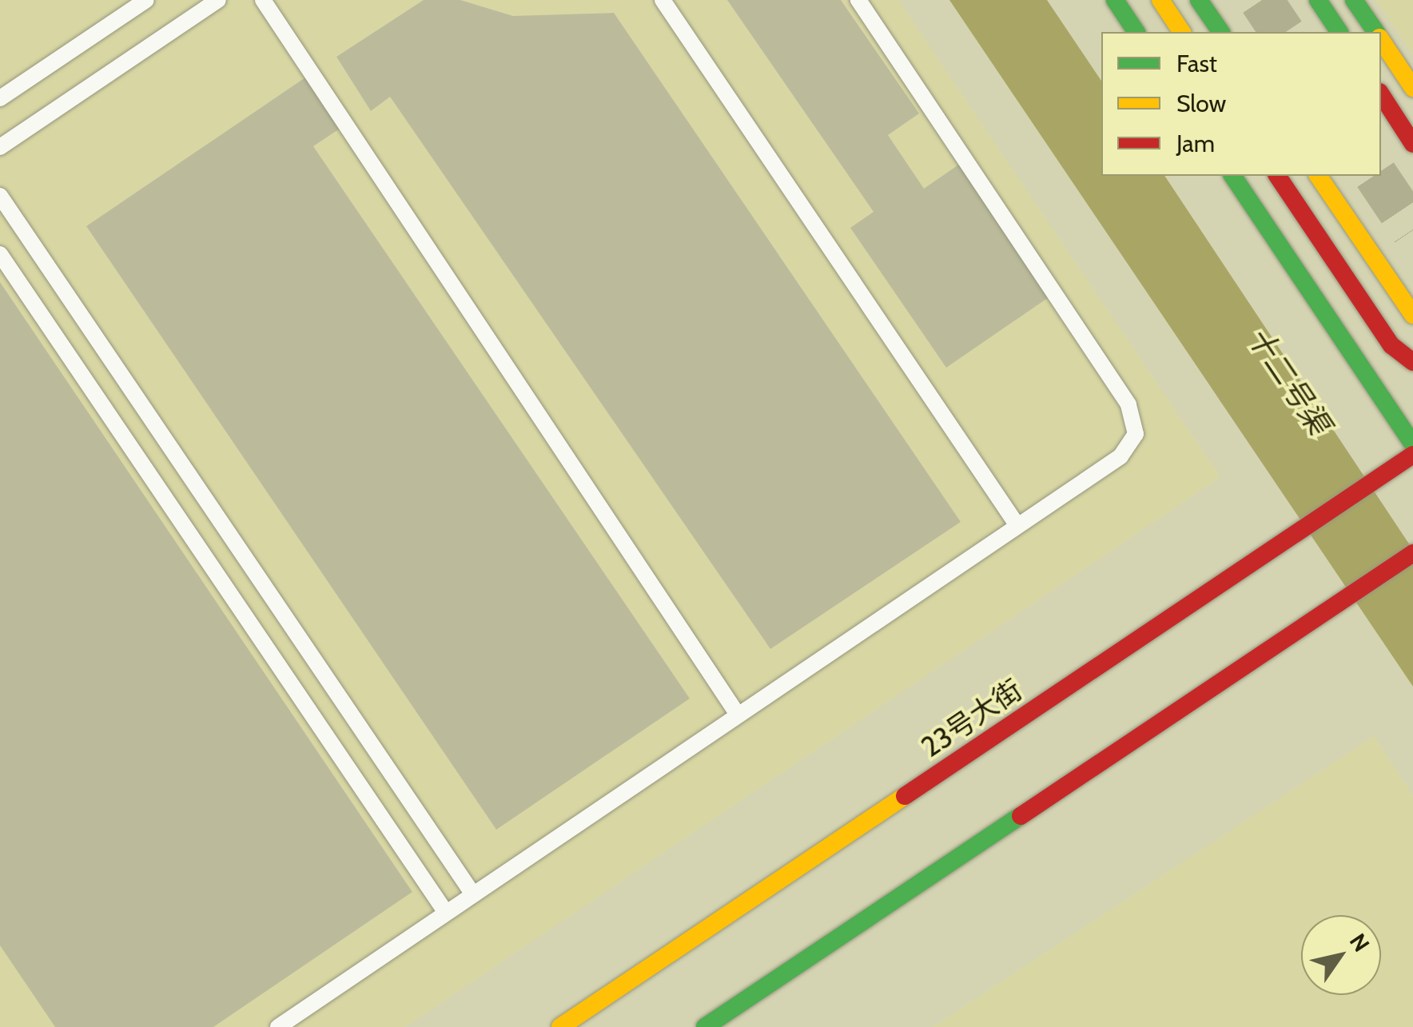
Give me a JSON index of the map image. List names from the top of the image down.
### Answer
{
  "streets": {
    "main road": ["23号大街"]
  },
  "water": ["十二号渠"],
  "legend": ["Fast", "Slow", "Jam"],
  "north": "top right"
}
